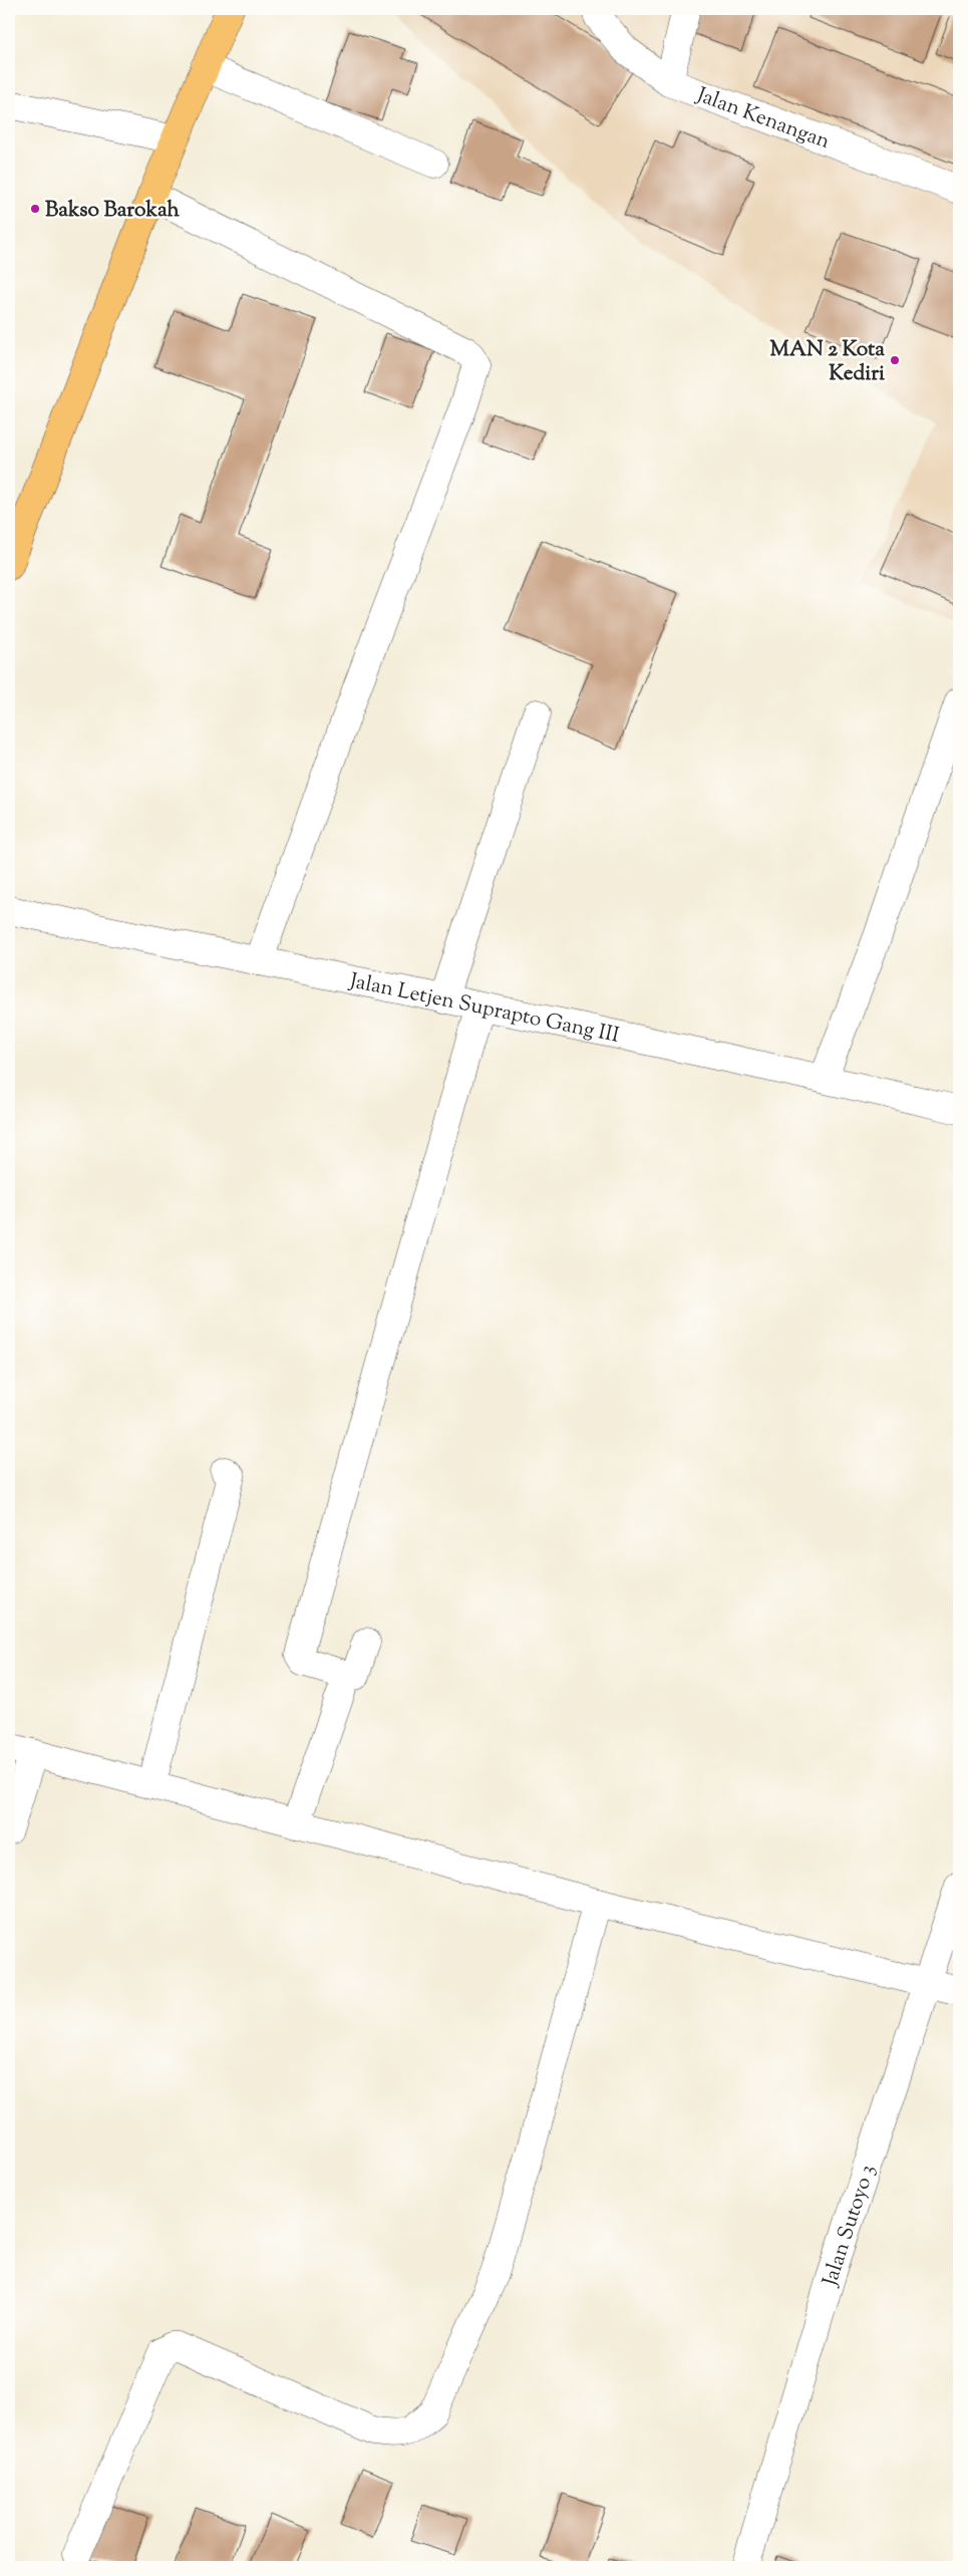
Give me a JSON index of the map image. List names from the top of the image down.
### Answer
{
  "streets": {
    "street": ["Jalan Kenangan", "Jalan Letjen Suprapto Gang III", "Jalan Sutoyo 3"]
  },
  "places": ["Bakso Barokah", "MAN 2 Kota Kediri"]
}
